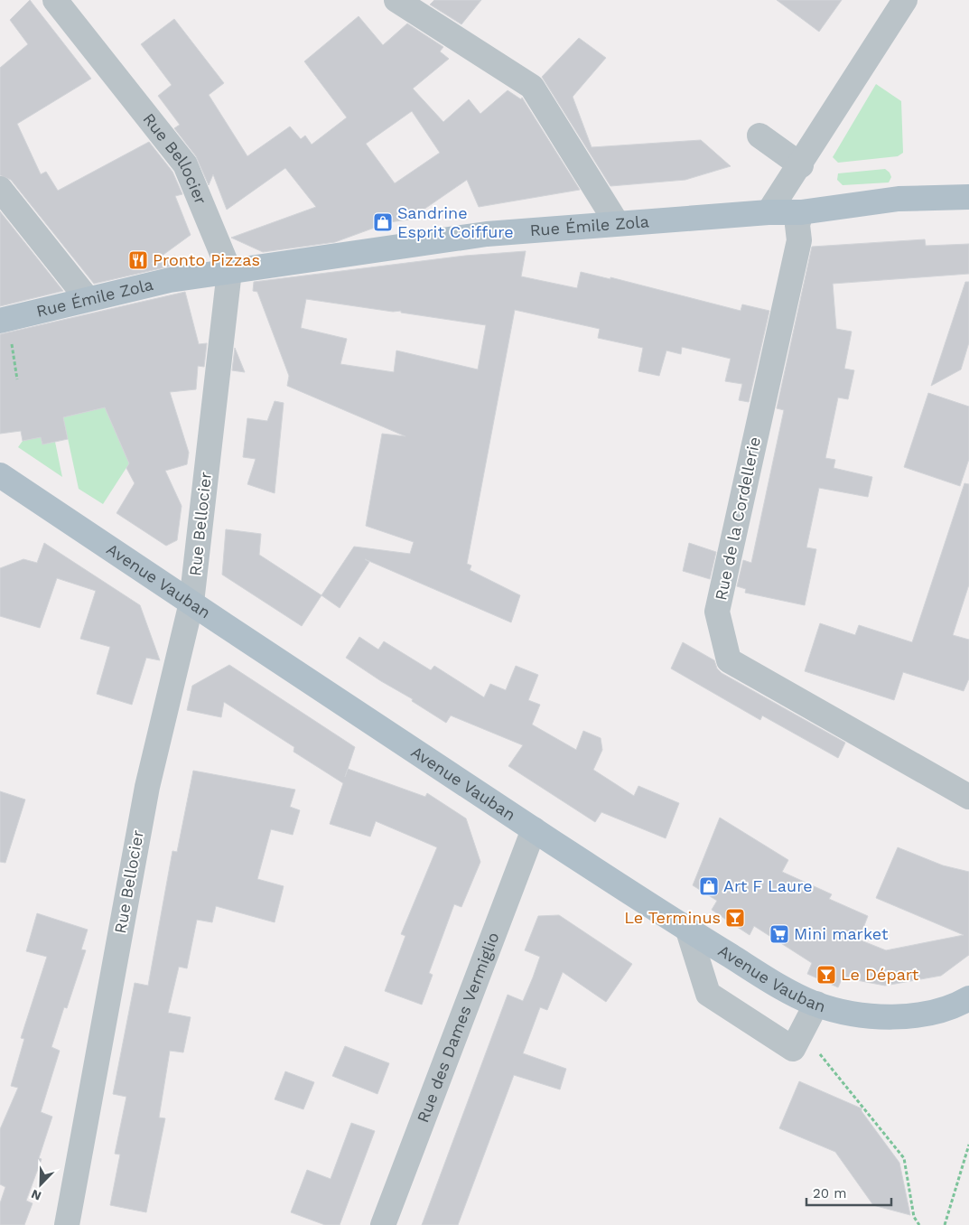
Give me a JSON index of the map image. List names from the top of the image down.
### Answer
{
  "streets": {
    "main road": ["Rue Émile Zola", "Avenue Vauban"],
    "street": ["Rue Bellocier", "Rue de la Cordellerie", "Rue des Dames Vermiglio"]
  },
  "crossings": [
    ["Rue Bellocier", "Rue Émile Zola"],
    ["Rue Bellocier", "Avenue Vauban"],
    ["Rue Émile Zola", "Rue de la Cordellerie"],
    ["Avenue Vauban", "Rue des Dames Vermiglio"]
  ],
  "places": {
    "shop": ["Sandrine Esprit Coiffure", "Art F Laure"],
    "restaurant": ["Pronto Pizzas"],
    "bar": ["Le Terminus", "Le Départ"],
    "supermarket": ["Mini market"]
  },
  "scale_bar": "20 m",
  "north": "bottom left"
}
